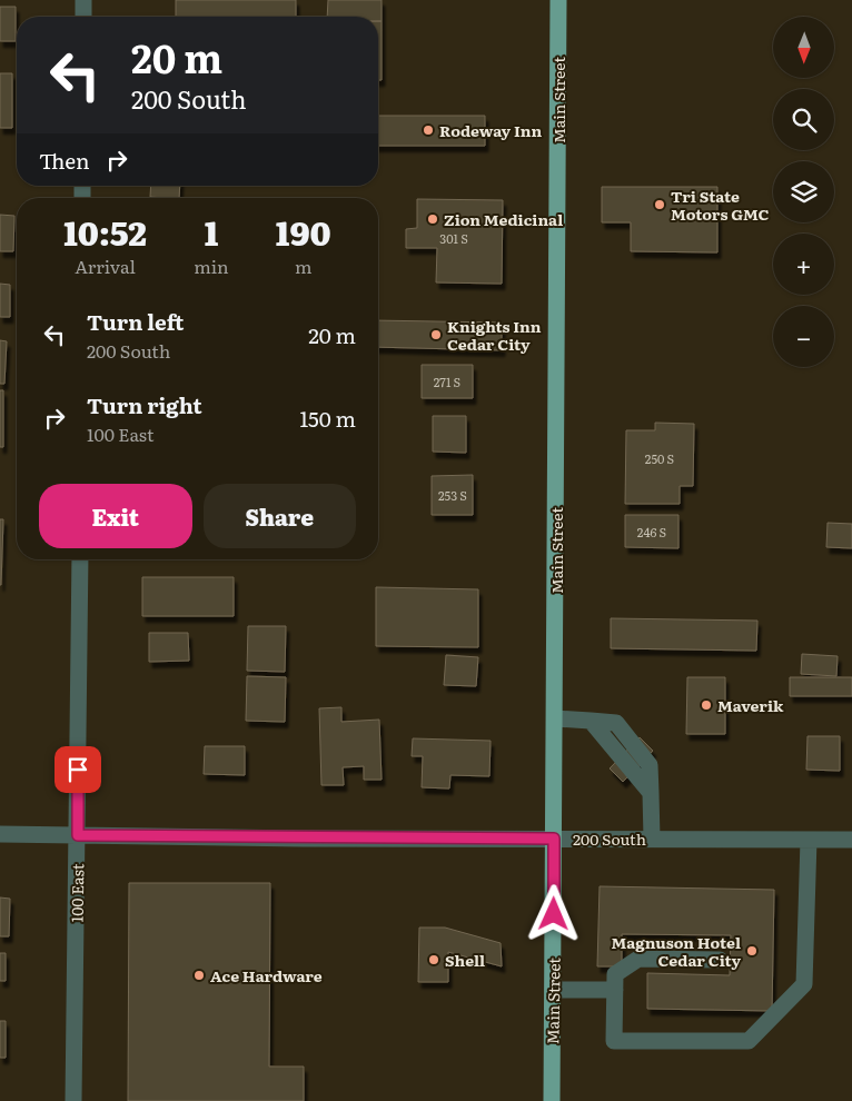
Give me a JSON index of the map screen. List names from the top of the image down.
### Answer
{
  "streets": {
    "main road": ["Main Street"],
    "street": ["200 South", "100 East"]
  },
  "crossings": [
    ["Main Street", "200 South"],
    ["200 South", "100 East"]
  ],
  "places": [
    "Rodeway Inn",
    "Tri State Motors GMC",
    "Zion Medicinal",
    "Knights Inn Cedar City",
    "Maverik",
    "Magnuson Hotel Cedar City",
    "Shell",
    "Ace Hardware"
  ],
  "house_numbers": [
    "301 S",
    "271 S",
    "250 S",
    "253 S",
    "246 S"
  ],
  "north": "bottom",
  "page": {
    "map_buttons": ["+", "−"],
    "turn": ["20 m", "200 South"],
    "then": "Then",
    "eta": [
      "10:52",
      "Arrival",
      "1",
      "min",
      "190",
      "m"
    ],
    "list": [
      {
        "name": "Turn left",
        "note": "200 South",
        "value": "20 m"
      },
      {
        "name": "Turn right",
        "note": "100 East",
        "value": "150 m"
      }
    ],
    "buttons": ["Exit", "Share"]
  }
}
